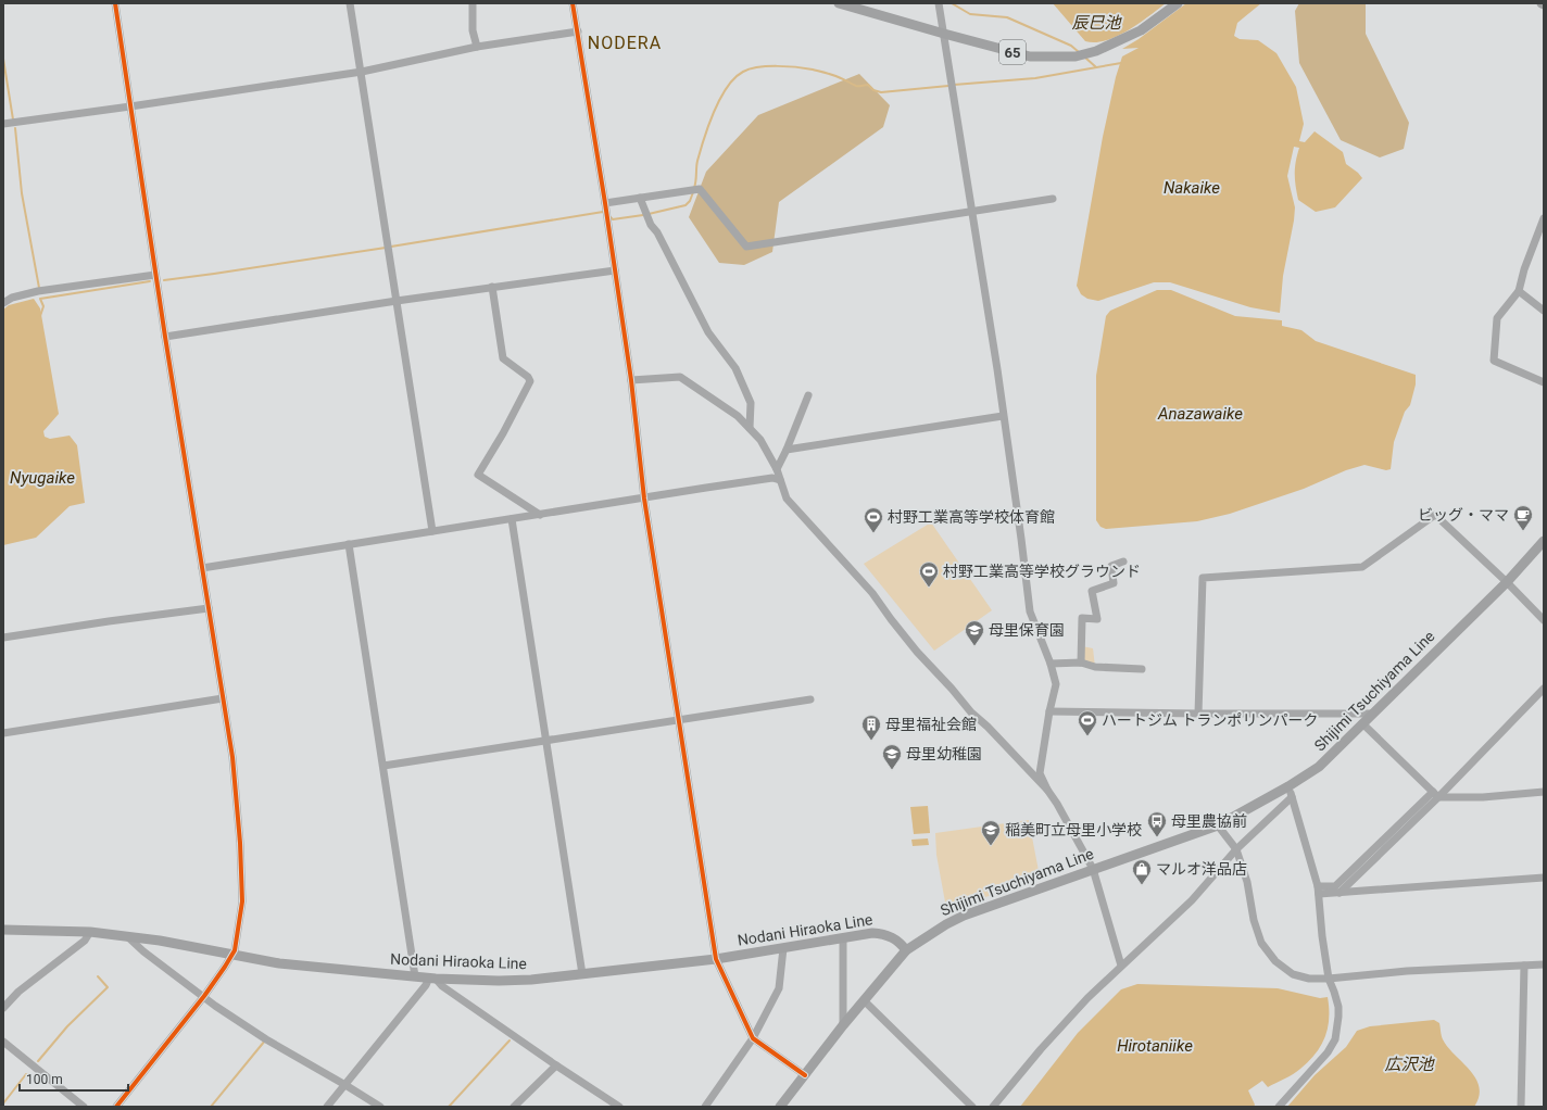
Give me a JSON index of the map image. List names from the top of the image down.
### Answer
{
  "streets": {
    "main road": ["65", "Shijimi Tsuchiyama Line", "Nodani Hiraoka Line"]
  },
  "crossings": [
    ["Shijimi Tsuchiyama Line", "Nodani Hiraoka Line"]
  ],
  "districts": ["NODERA"],
  "water": [
    "辰巳池",
    "Nakaike",
    "Anazawaike",
    "Nyugaike",
    "Hirotaniike",
    "広沢池"
  ],
  "places": {
    "cafe": ["ビッグ・ママ"],
    "sports": ["村野工業高等学校体育館", "村野工業高等学校グラウンド", "ハートジム トランポリンパーク"],
    "school or university": ["母里保育園", "母里幼稚園", "稲美町立母里小学校"],
    "building": ["母里福祉会館"],
    "bus stop": ["母里農協前"],
    "shop": ["マルオ洋品店"]
  },
  "scale_bar": "100 m"
}
